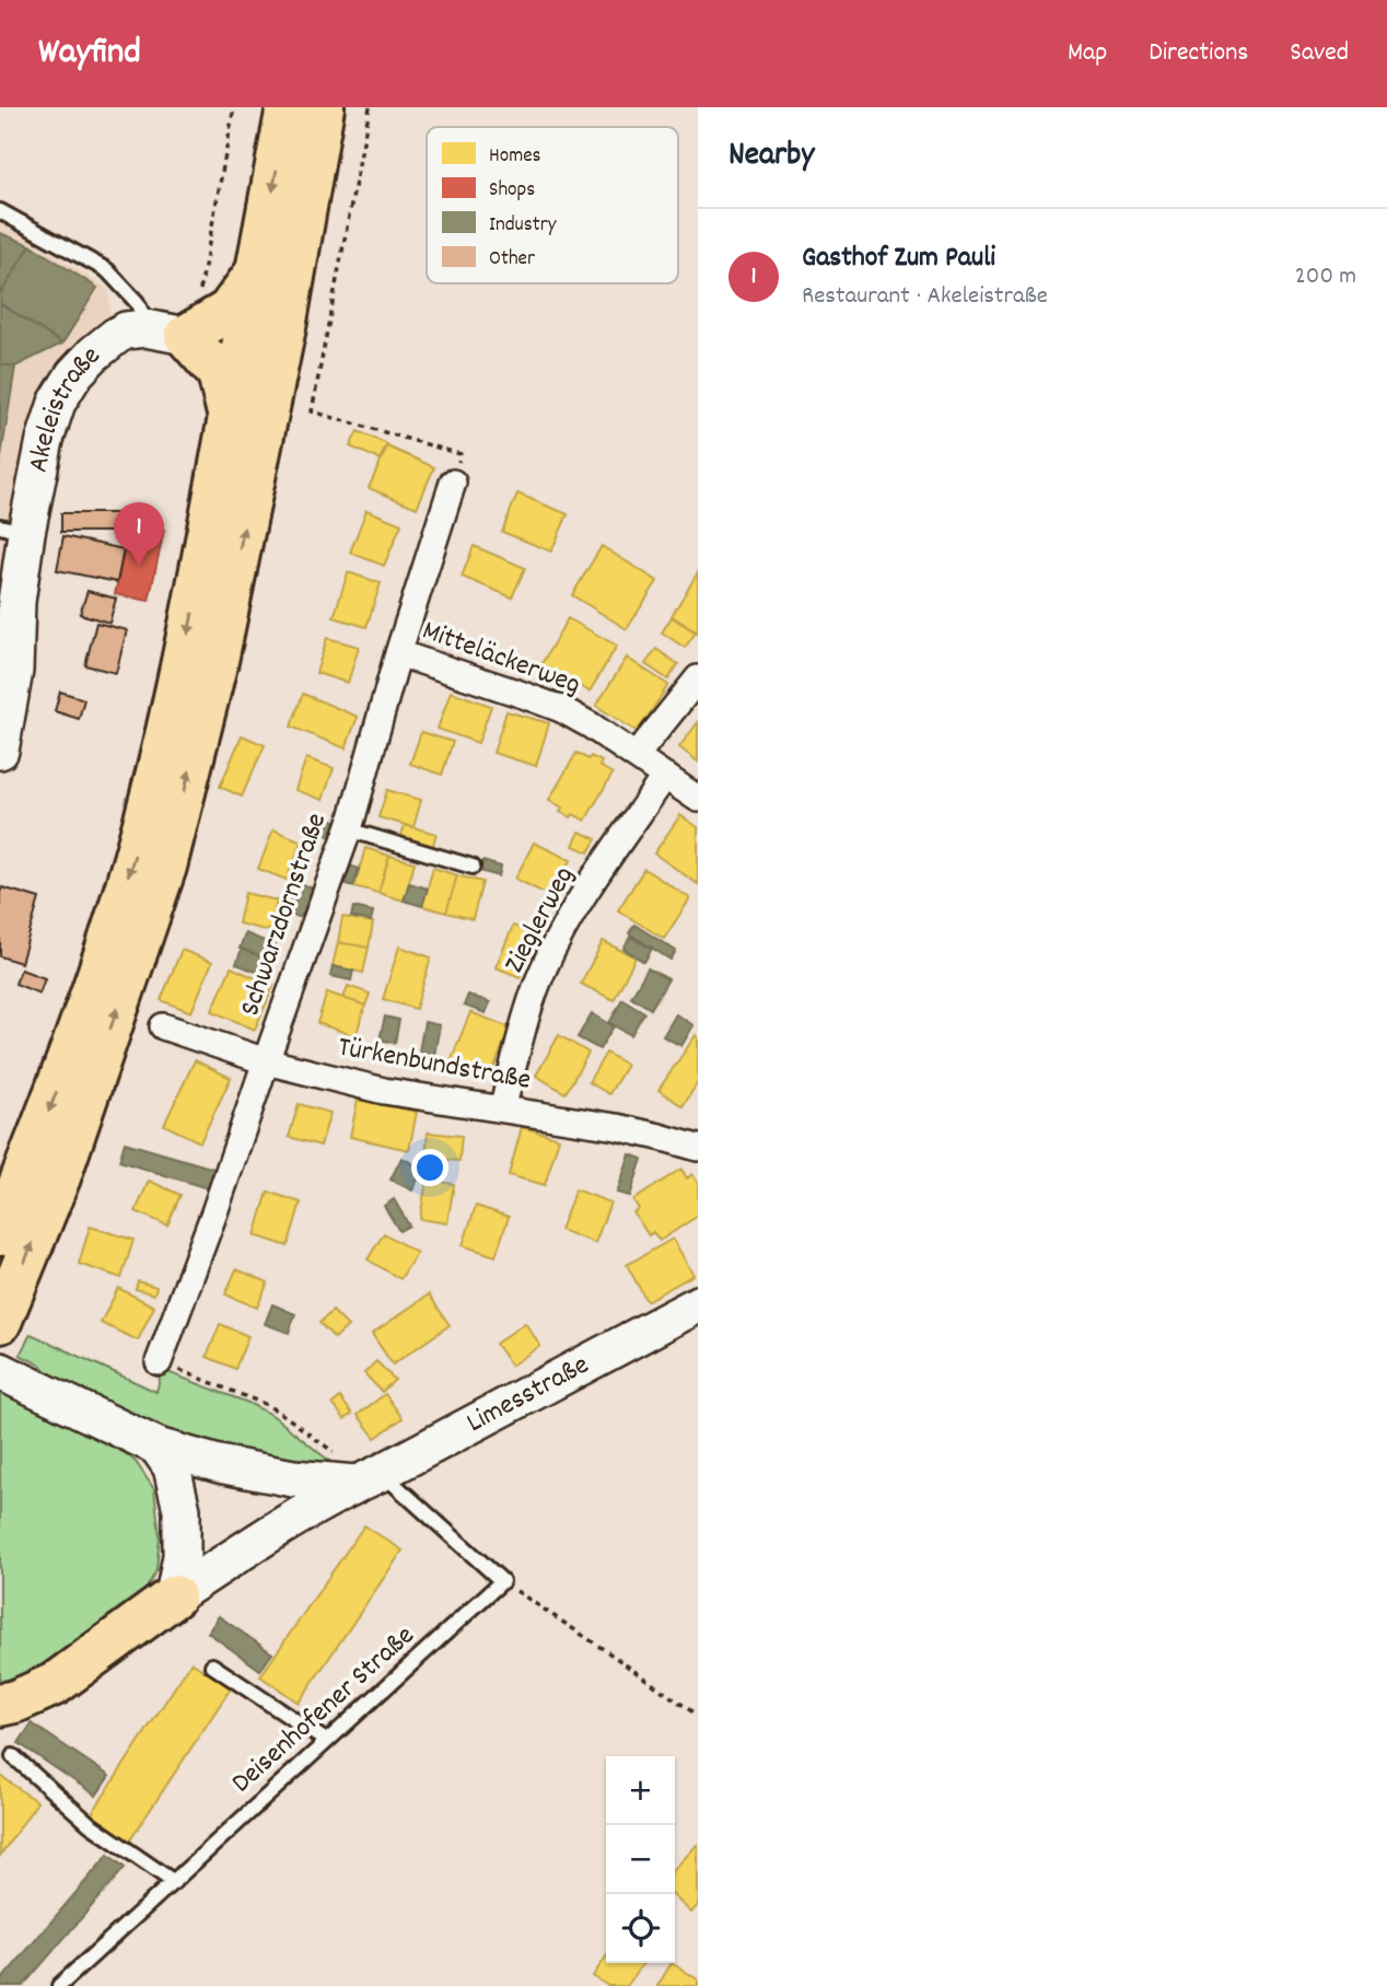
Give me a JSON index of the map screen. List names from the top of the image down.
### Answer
{
  "streets": {
    "street": [
      "Akeleistraße",
      "Mitteläckerweg",
      "Schwarzdornstraße",
      "Zieglerweg",
      "Türkenbundstraße",
      "Limesstraße"
    ],
    "lane": ["Deisenhofener Straße"]
  },
  "crossings": [
    ["Mitteläckerweg", "Schwarzdornstraße"],
    ["Mitteläckerweg", "Zieglerweg"],
    ["Schwarzdornstraße", "Türkenbundstraße"],
    ["Zieglerweg", "Türkenbundstraße"]
  ],
  "legend": [
    "Homes",
    "Shops",
    "Industry",
    "Other"
  ],
  "page": {
    "header": "Wayfind",
    "nav": ["Map", "Directions", "Saved"],
    "heading": "Nearby",
    "list": [
      {
        "mark": "1",
        "name": "Gasthof Zum Pauli",
        "note": "Restaurant · Akeleistraße",
        "value": "200 m"
      }
    ],
    "pins": "1",
    "map_buttons": ["+", "−"]
  }
}
